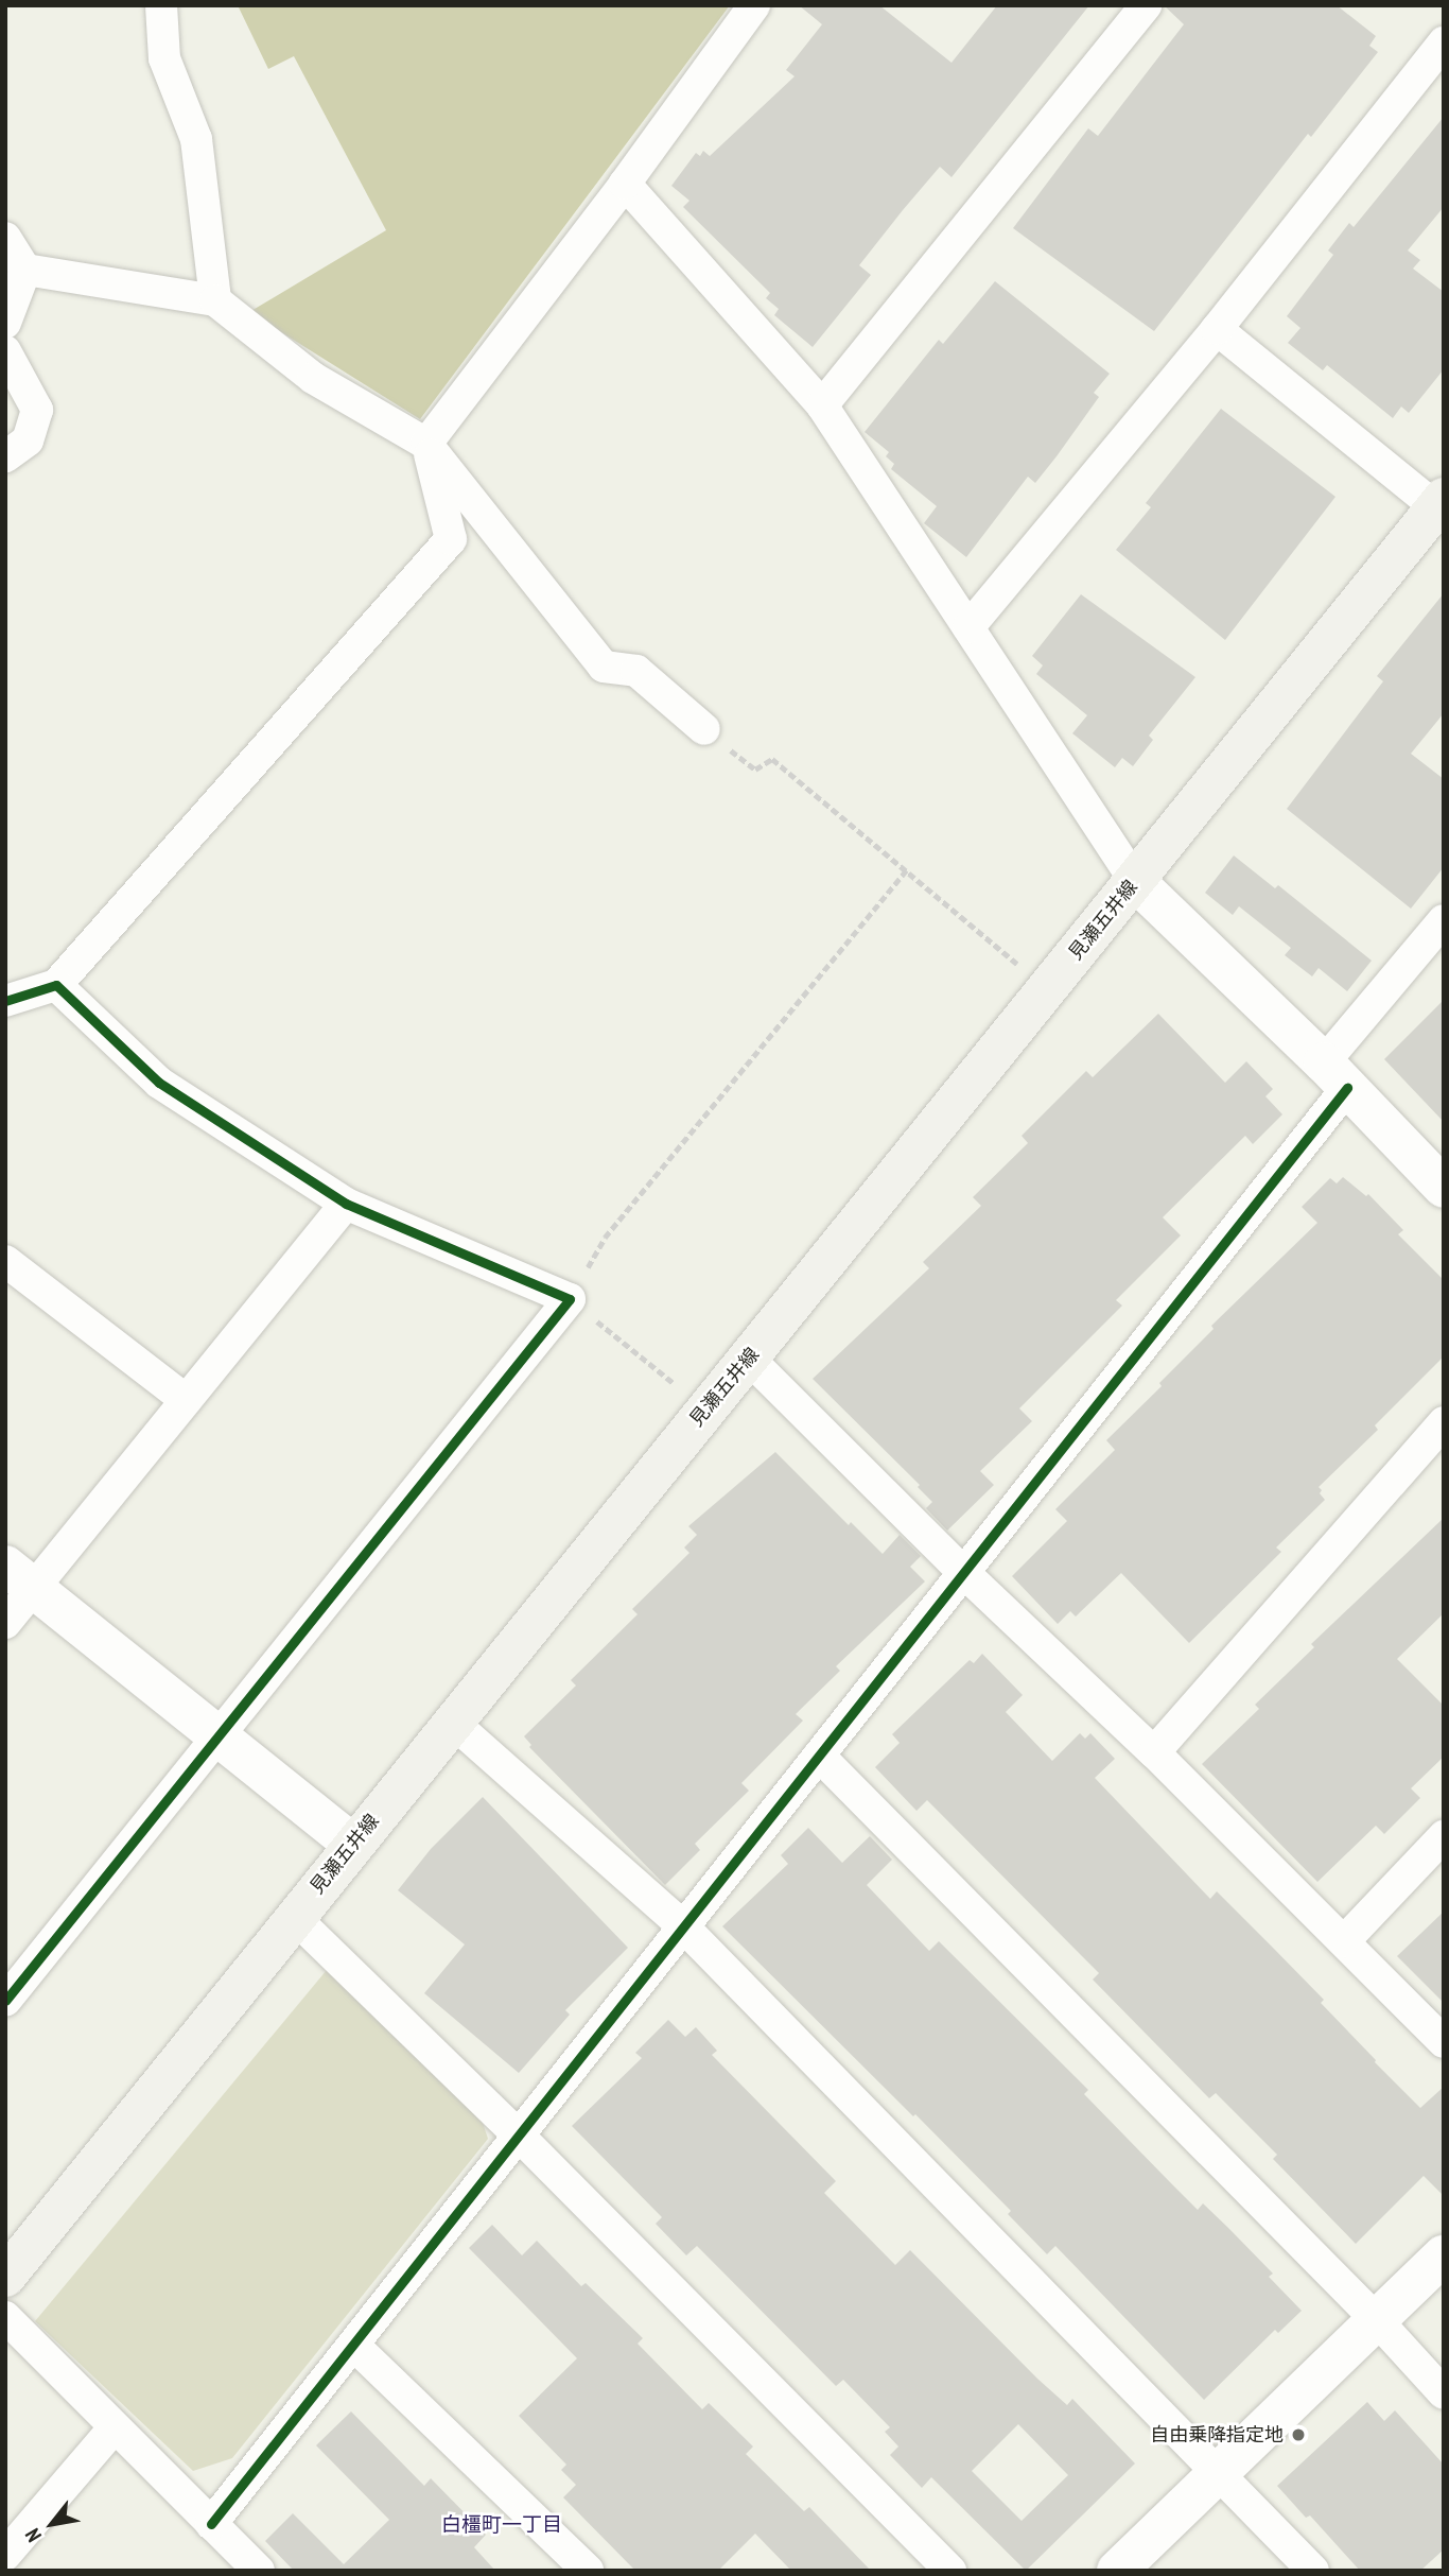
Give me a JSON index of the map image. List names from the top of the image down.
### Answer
{
  "streets": {
    "main road": ["見瀬五井線"]
  },
  "districts": ["白橿町一丁目"],
  "places": ["自由乗降指定地"],
  "north": "bottom left"
}
